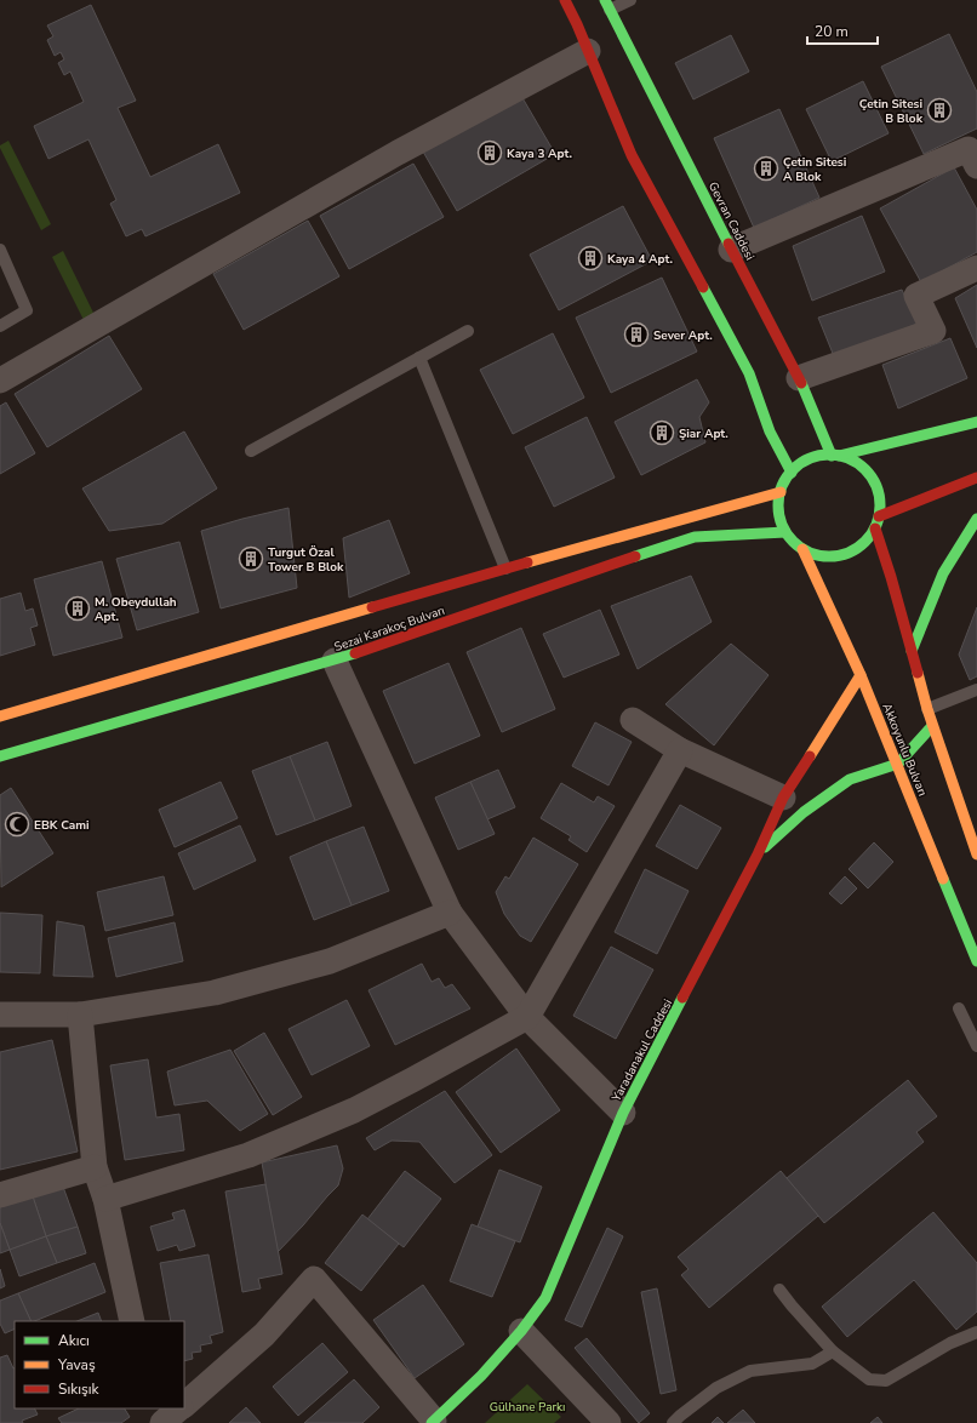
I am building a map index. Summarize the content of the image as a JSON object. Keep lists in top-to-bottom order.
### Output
{
  "streets": {
    "main road": [
      "Gevran Caddesi",
      "Sezai Karakoç Bulvarı",
      "Akkoyunlu Bulvarı",
      "Yaradanakul Caddesi"
    ]
  },
  "crossings": [
    ["Gevran Caddesi", "Sezai Karakoç Bulvarı"],
    ["Gevran Caddesi", "Akkoyunlu Bulvarı"],
    ["Sezai Karakoç Bulvarı", "Akkoyunlu Bulvarı"],
    ["Akkoyunlu Bulvarı", "Yaradanakul Caddesi"]
  ],
  "parks": ["Gülhane Parkı"],
  "places": {
    "building": [
      "Çetin Sitesi B Blok",
      "Kaya 3 Apt.",
      "Çetin Sitesi A Blok",
      "Kaya 4 Apt.",
      "Sever Apt.",
      "Şiar Apt.",
      "Turgut Özal Tower B Blok",
      "M. Obeydullah Apt."
    ],
    "mosque": ["EBK Cami"]
  },
  "legend": ["Akıcı", "Yavaş", "Sıkışık"],
  "scale_bar": "20 m"
}
